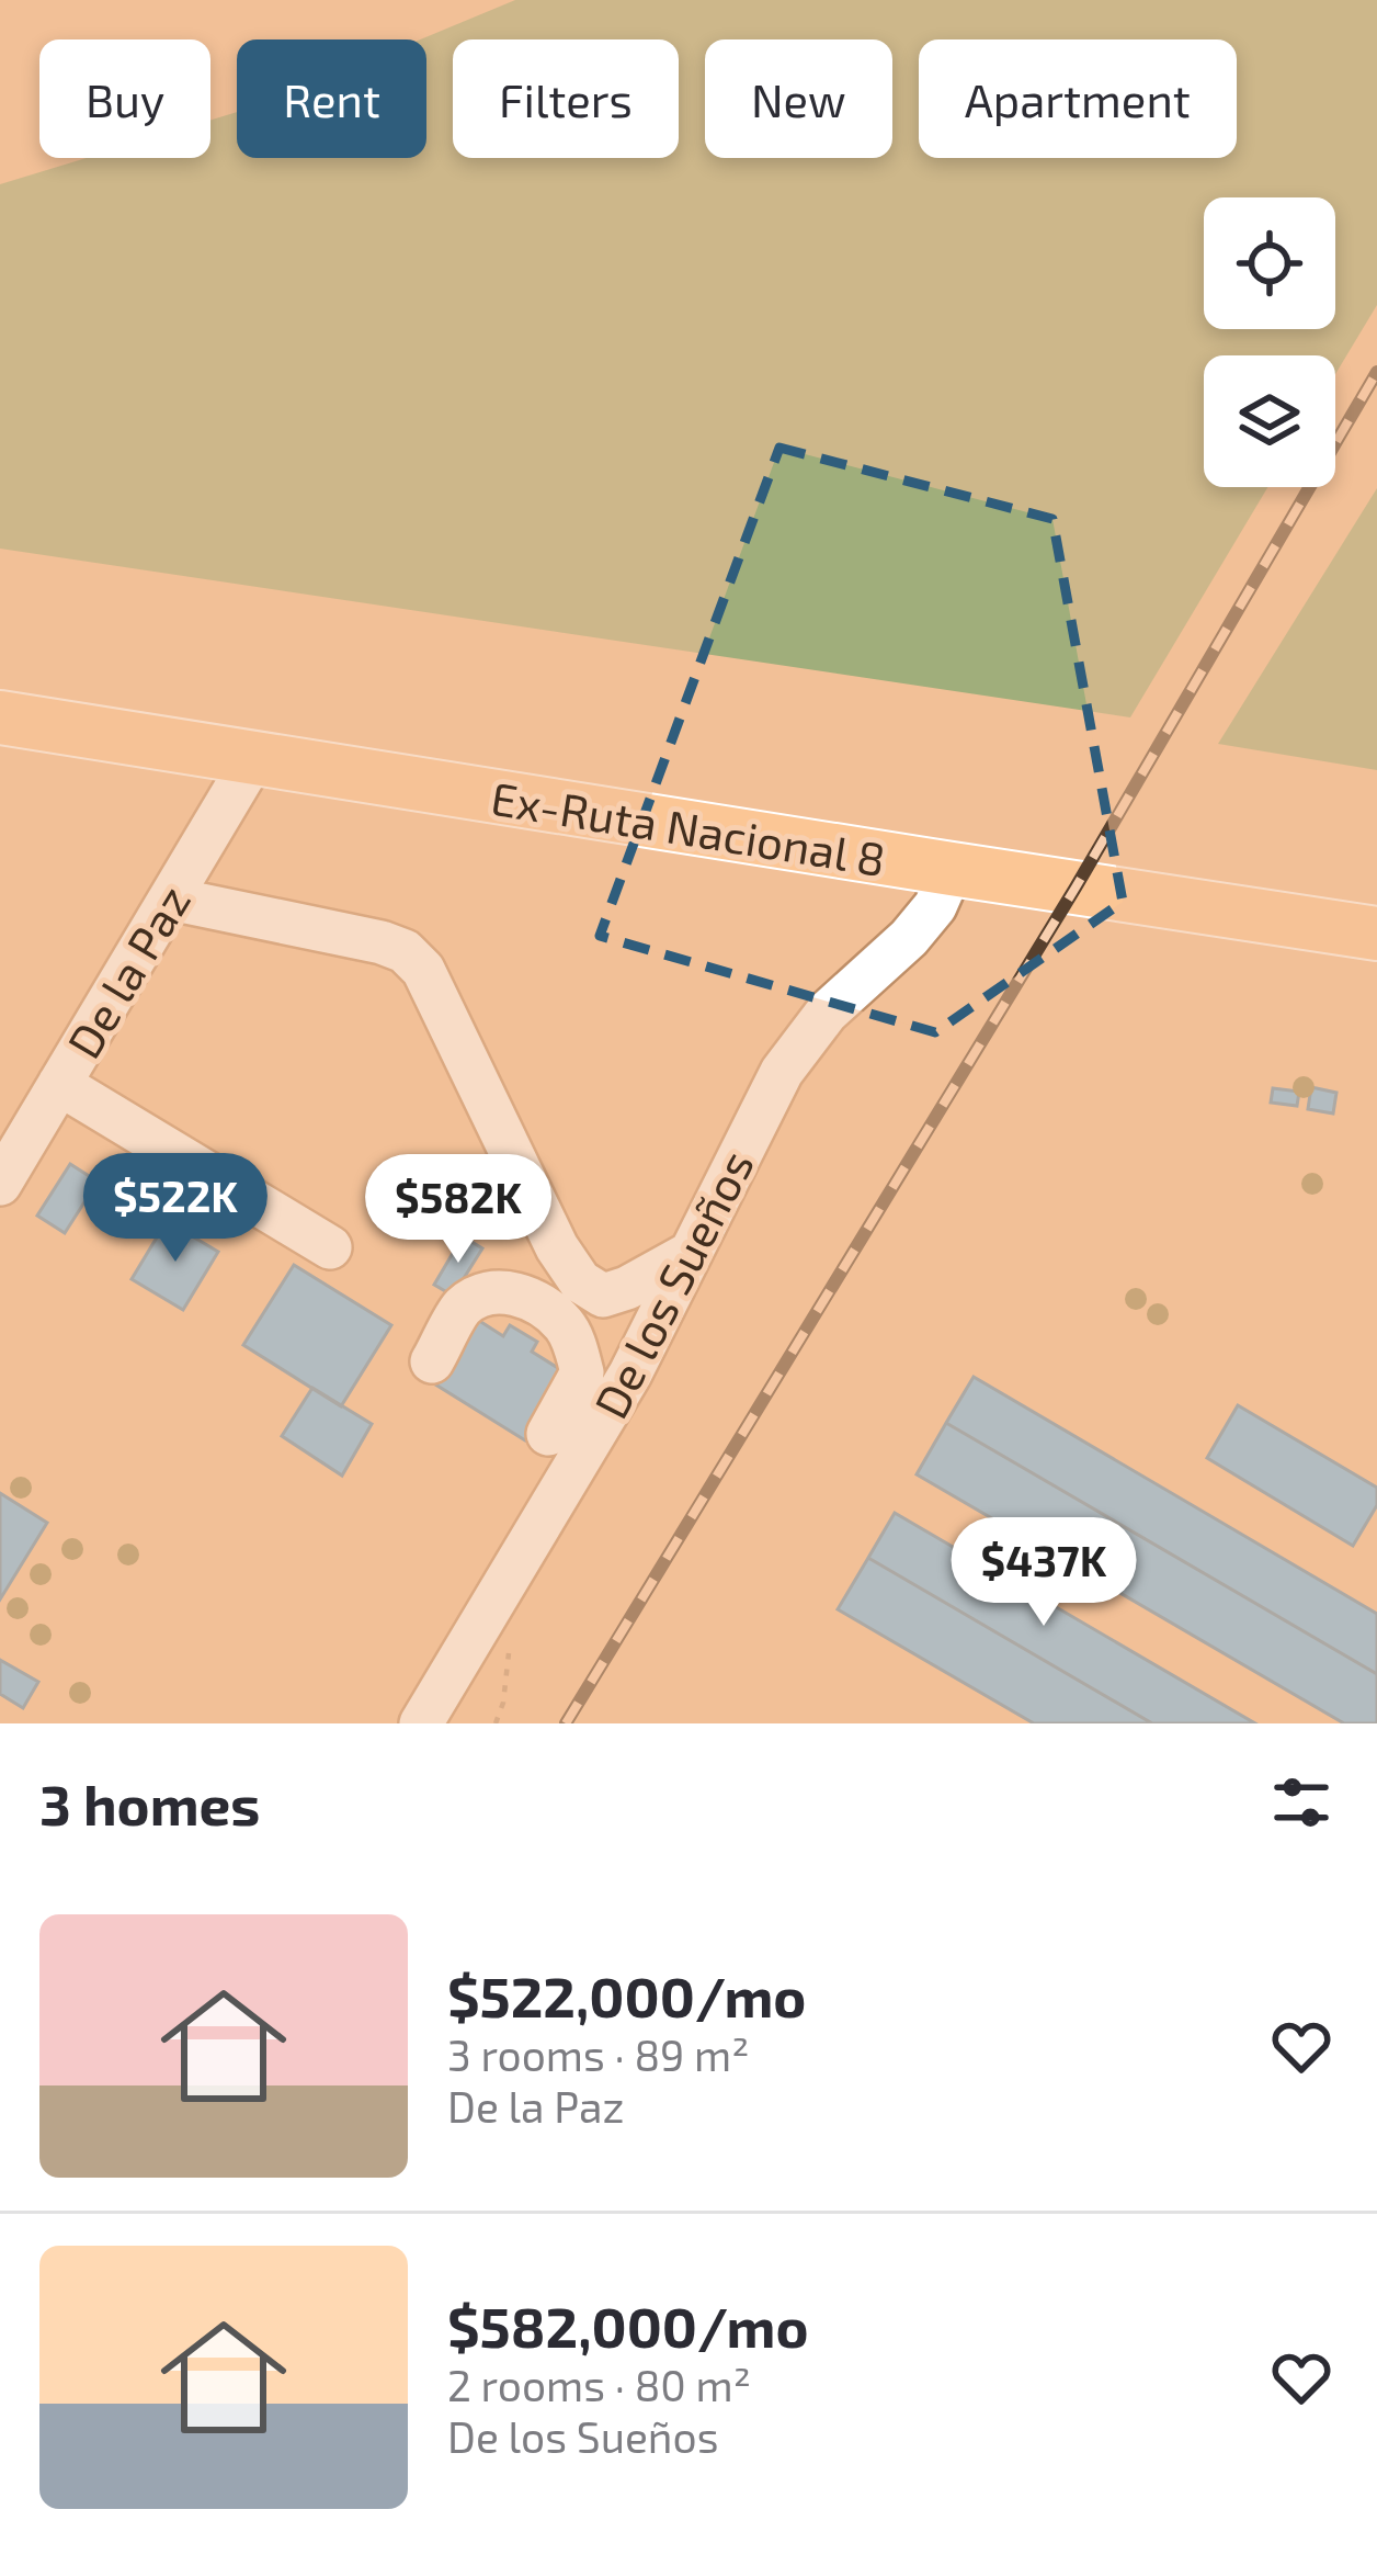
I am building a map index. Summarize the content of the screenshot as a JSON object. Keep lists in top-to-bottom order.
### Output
{
  "streets": {
    "main road": ["Ex-Ruta Nacional 8"],
    "street": ["De la Paz", "De los Sueños"]
  },
  "crossings": [
    ["Ex-Ruta Nacional 8", "De la Paz"],
    ["Ex-Ruta Nacional 8", "De los Sueños"]
  ],
  "page": {
    "chip": [
      "Buy",
      "Rent",
      "Filters",
      "New",
      "Apartment"
    ],
    "price": ["$522K", "$582K", "$437K"],
    "heading": "3 homes",
    "list": [
      {
        "name": "$522,000/mo",
        "note": "3 rooms · 89 m² · De la Paz"
      },
      {
        "name": "$582,000/mo",
        "note": "2 rooms · 80 m² · De los Sueños"
      }
    ]
  }
}
